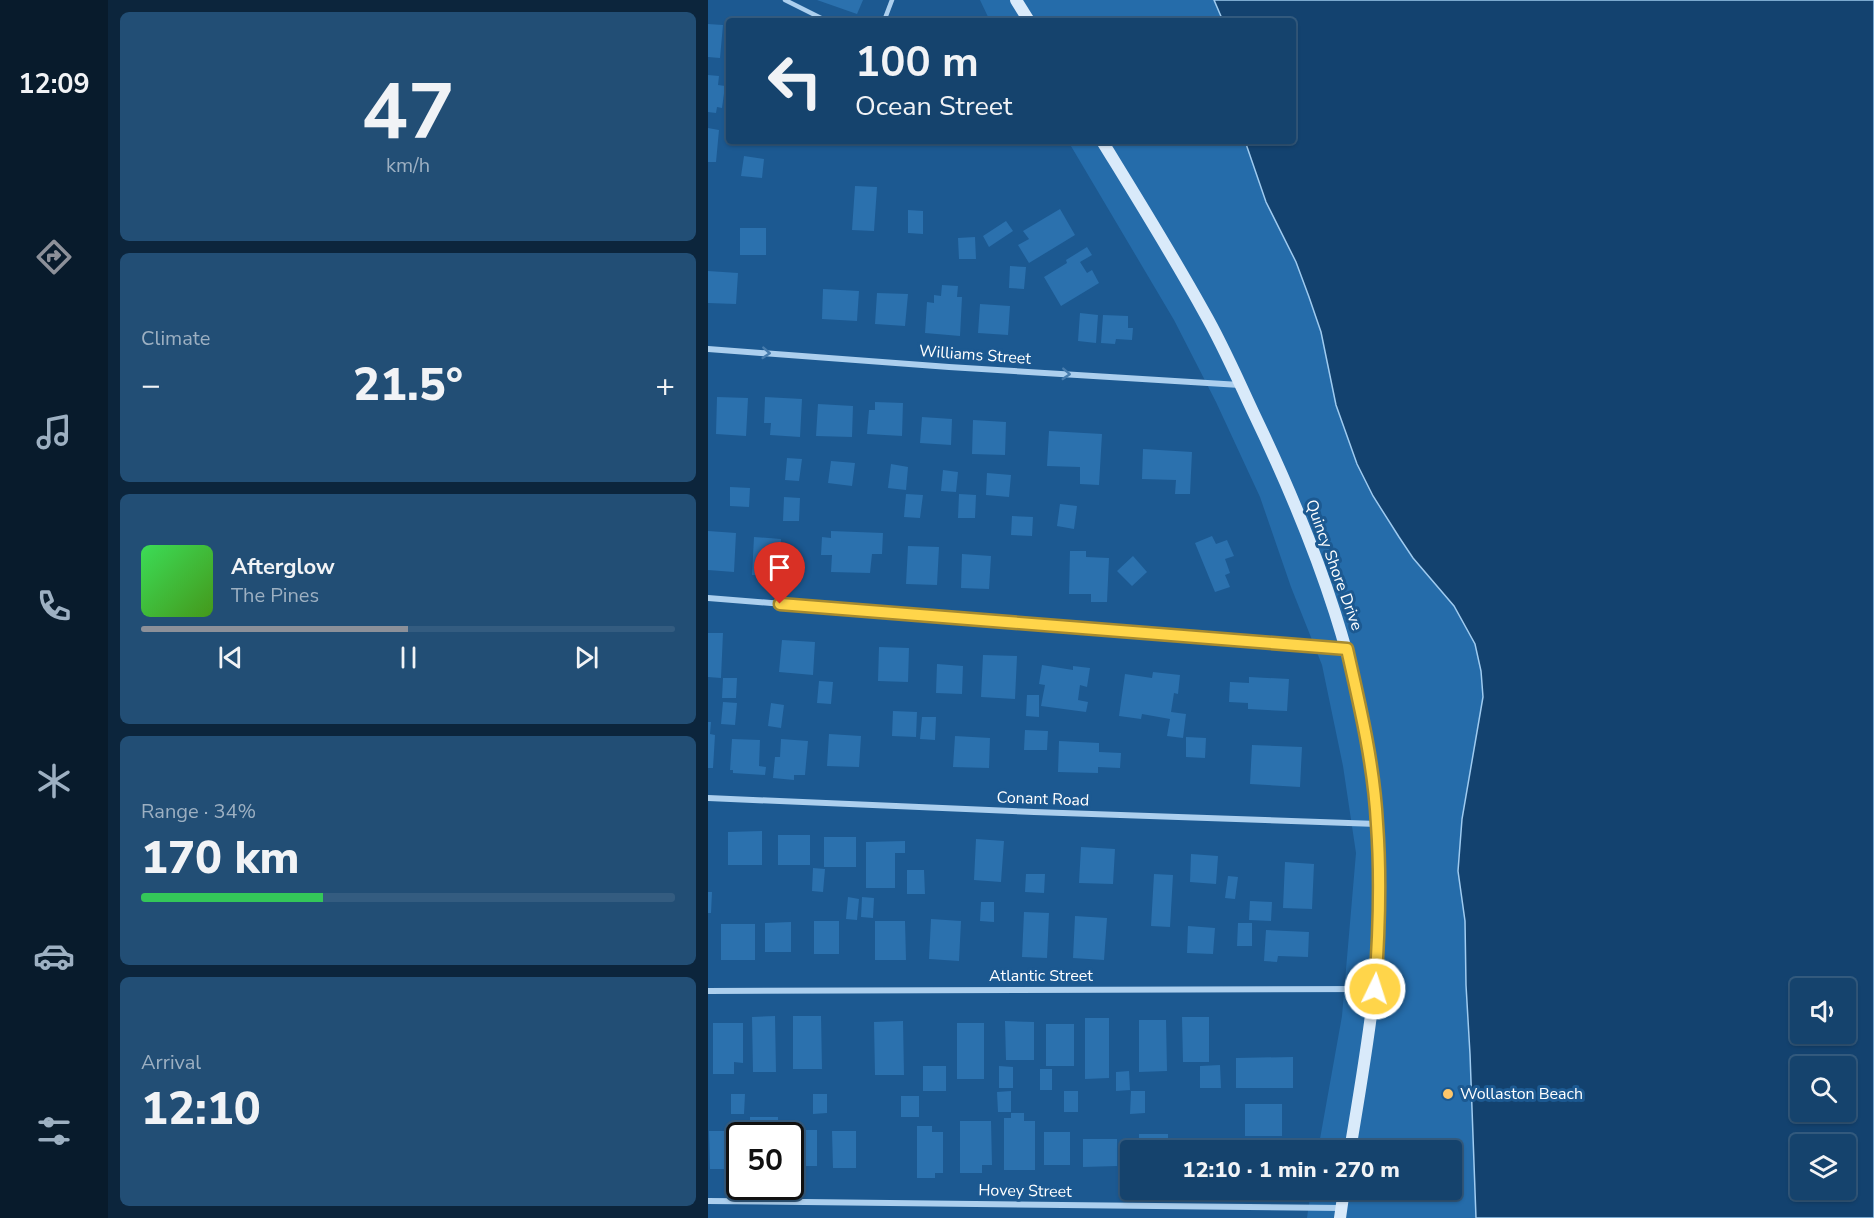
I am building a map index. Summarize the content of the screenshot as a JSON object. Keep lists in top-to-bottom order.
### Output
{
  "streets": {
    "main road": ["Quincy Shore Drive"],
    "street": [
      "Williams Street",
      "Conant Road",
      "Atlantic Street",
      "Hovey Street"
    ]
  },
  "crossings": [
    ["Williams Street", "Quincy Shore Drive"],
    ["Quincy Shore Drive", "Conant Road"],
    ["Quincy Shore Drive", "Atlantic Street"]
  ],
  "one_way": ["Williams Street"],
  "places": ["Wollaston Beach"],
  "page": {
    "tabs": "12:09",
    "tile": [
      ["47", "km/h"],
      "Climate",
      ["Range · 34%", "170 km"],
      ["Arrival", "12:10"]
    ],
    "turn": ["100 m", "Ocean Street"],
    "heat": ["−", "21.5°", "+"],
    "song": ["Afterglow", "The Pines"],
    "limit": "50",
    "trip": "12:10 · 1 min · 270 m"
  }
}
